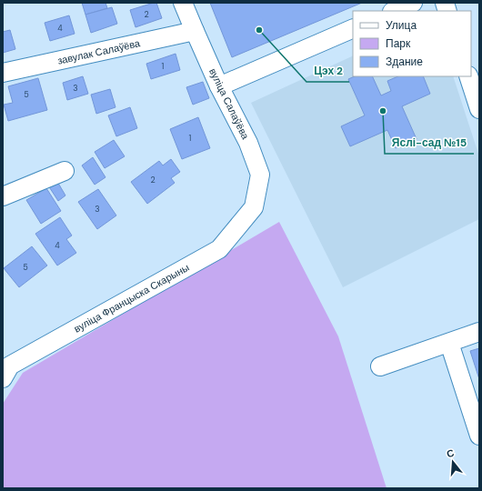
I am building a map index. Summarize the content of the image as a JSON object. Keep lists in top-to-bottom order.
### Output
{
  "streets": {
    "street": ["завулак Салаўёва", "вуліца Салаўёва", "вуліца Францыска Скарыны"]
  },
  "crossings": [
    ["завулак Салаўёва", "вуліца Салаўёва"],
    ["вуліца Салаўёва", "вуліца Францыска Скарыны"]
  ],
  "places": ["Цэх 2", "Яслі-сад №15"],
  "house_numbers": [
    "2",
    "4",
    "1",
    "3",
    "5",
    "1",
    "2",
    "3",
    "4",
    "5"
  ],
  "legend": ["Улица", "Парк", "Здание"],
  "north": "top"
}
